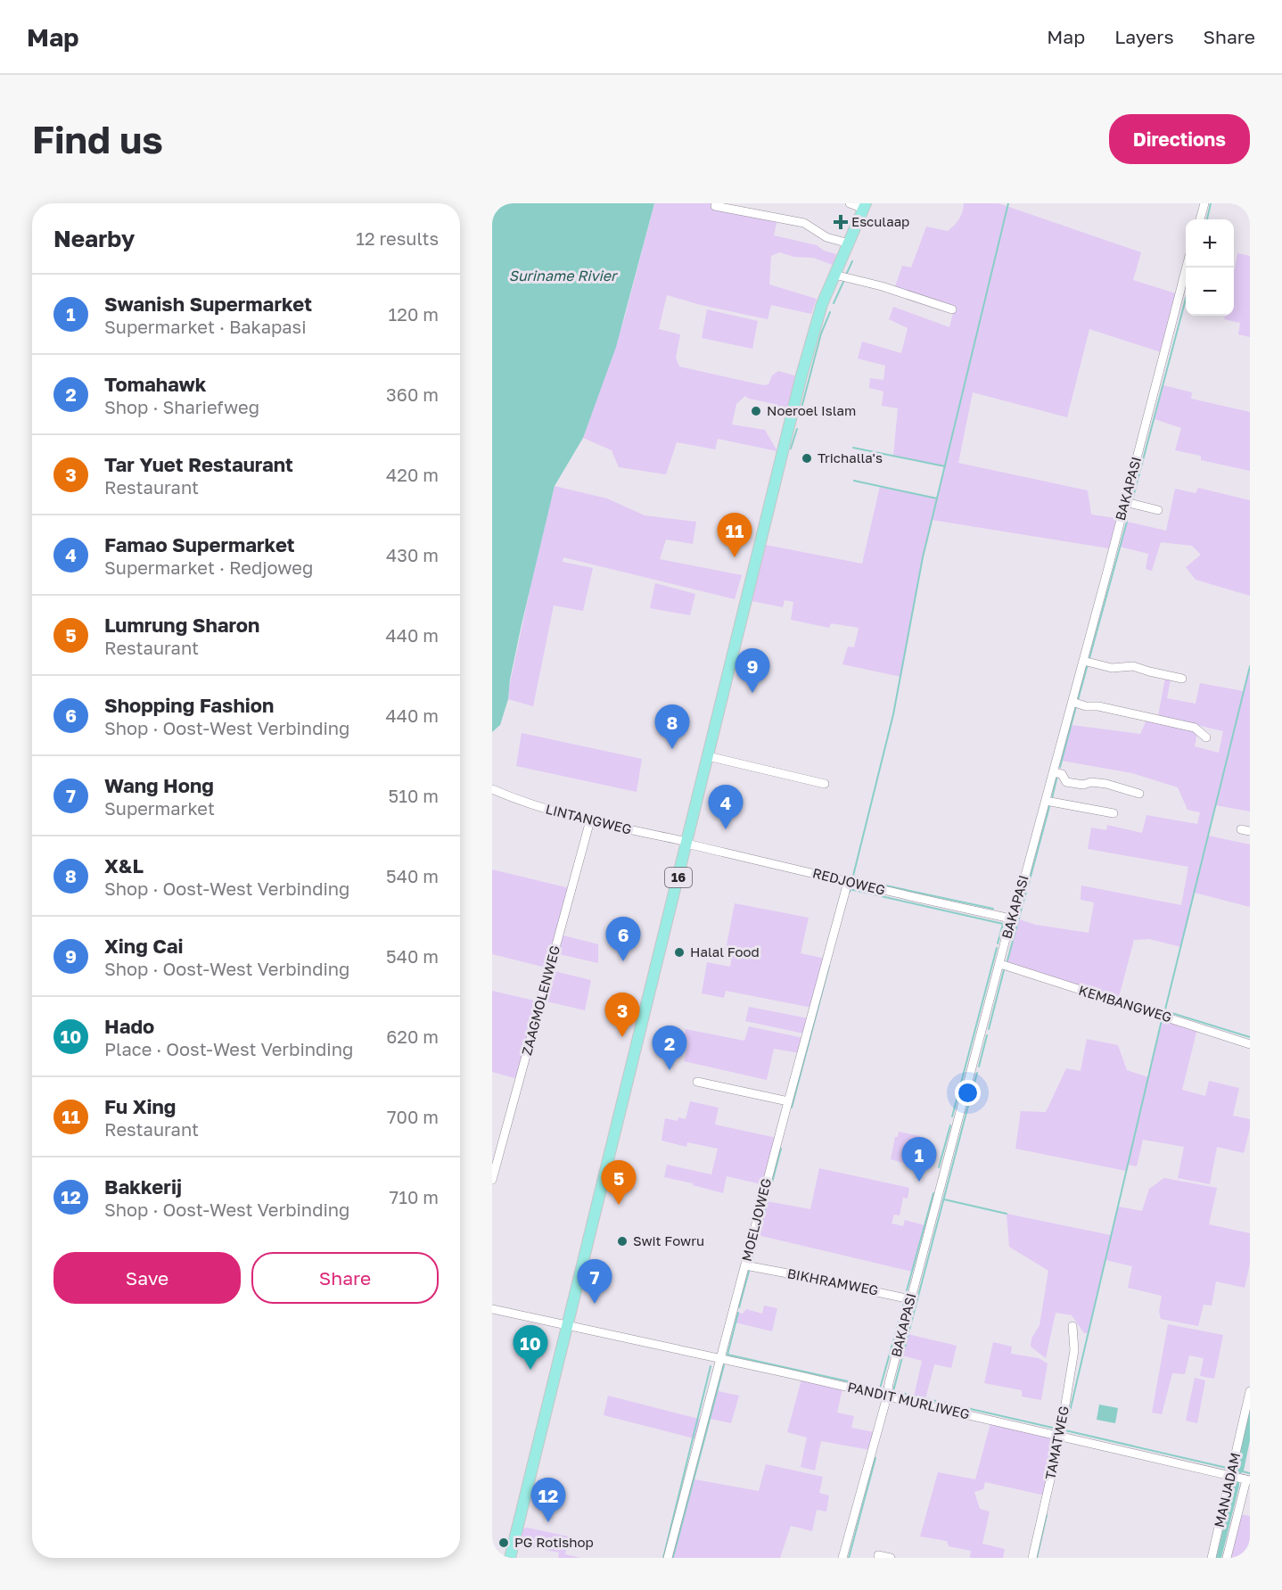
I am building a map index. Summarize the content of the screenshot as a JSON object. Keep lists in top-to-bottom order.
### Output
{
  "streets": {
    "main road": ["16"],
    "street": [
      "BAKAPASI",
      "LINTANGWEG",
      "REDJOWEG",
      "ZAAGMOLENWEG",
      "KEMBANGWEG",
      "MOELJOWEG",
      "BIKHRAMWEG",
      "PANDIT MURLIWEG",
      "TAMATWEG",
      "MANJADAM"
    ]
  },
  "crossings": [
    ["BAKAPASI", "REDJOWEG"],
    ["BAKAPASI", "KEMBANGWEG"],
    ["BAKAPASI", "BIKHRAMWEG"],
    ["BAKAPASI", "PANDIT MURLIWEG"],
    ["LINTANGWEG", "16"],
    ["LINTANGWEG", "REDJOWEG"],
    ["LINTANGWEG", "ZAAGMOLENWEG"],
    ["16", "REDJOWEG"],
    ["16", "PANDIT MURLIWEG"],
    ["REDJOWEG", "MOELJOWEG"],
    ["MOELJOWEG", "BIKHRAMWEG"],
    ["MOELJOWEG", "PANDIT MURLIWEG"],
    ["PANDIT MURLIWEG", "TAMATWEG"],
    ["PANDIT MURLIWEG", "MANJADAM"]
  ],
  "water": ["Suriname Rivier"],
  "places": {
    "health": ["Esculaap"],
    "other": [
      "Noeroel Islam",
      "Trichalla's",
      "Halal Food",
      "Swit Fowru",
      "PG Rotishop"
    ]
  },
  "page": {
    "header": "Map",
    "nav": ["Map", "Layers", "Share"],
    "buttons": [
      "Directions",
      ["Save", "Share"]
    ],
    "title": "Find us",
    "heading": ["Nearby", "12 results"],
    "map_buttons": ["+", "−"],
    "list": [
      {
        "mark": "1",
        "name": "Swanish Supermarket",
        "note": "Supermarket · Bakapasi",
        "value": "120 m"
      },
      {
        "mark": "2",
        "name": "Tomahawk",
        "note": "Shop · Shariefweg",
        "value": "360 m"
      },
      {
        "mark": "3",
        "name": "Tar Yuet Restaurant",
        "note": "Restaurant",
        "value": "420 m"
      },
      {
        "mark": "4",
        "name": "Famao Supermarket",
        "note": "Supermarket · Redjoweg",
        "value": "430 m"
      },
      {
        "mark": "5",
        "name": "Lumrung Sharon",
        "note": "Restaurant",
        "value": "440 m"
      },
      {
        "mark": "6",
        "name": "Shopping Fashion",
        "note": "Shop · Oost-West Verbinding",
        "value": "440 m"
      },
      {
        "mark": "7",
        "name": "Wang Hong",
        "note": "Supermarket",
        "value": "510 m"
      },
      {
        "mark": "8",
        "name": "X&L",
        "note": "Shop · Oost-West Verbinding",
        "value": "540 m"
      },
      {
        "mark": "9",
        "name": "Xing Cai",
        "note": "Shop · Oost-West Verbinding",
        "value": "540 m"
      },
      {
        "mark": "10",
        "name": "Hado",
        "note": "Place · Oost-West Verbinding",
        "value": "620 m"
      },
      {
        "mark": "11",
        "name": "Fu Xing",
        "note": "Restaurant",
        "value": "700 m"
      },
      {
        "mark": "12",
        "name": "Bakkerij",
        "note": "Shop · Oost-West Verbinding",
        "value": "710 m"
      }
    ],
    "pins": [
      "11",
      "9",
      "8",
      "4",
      "6",
      "3",
      "2",
      "1",
      "5",
      "7",
      "10",
      "12"
    ]
  }
}
